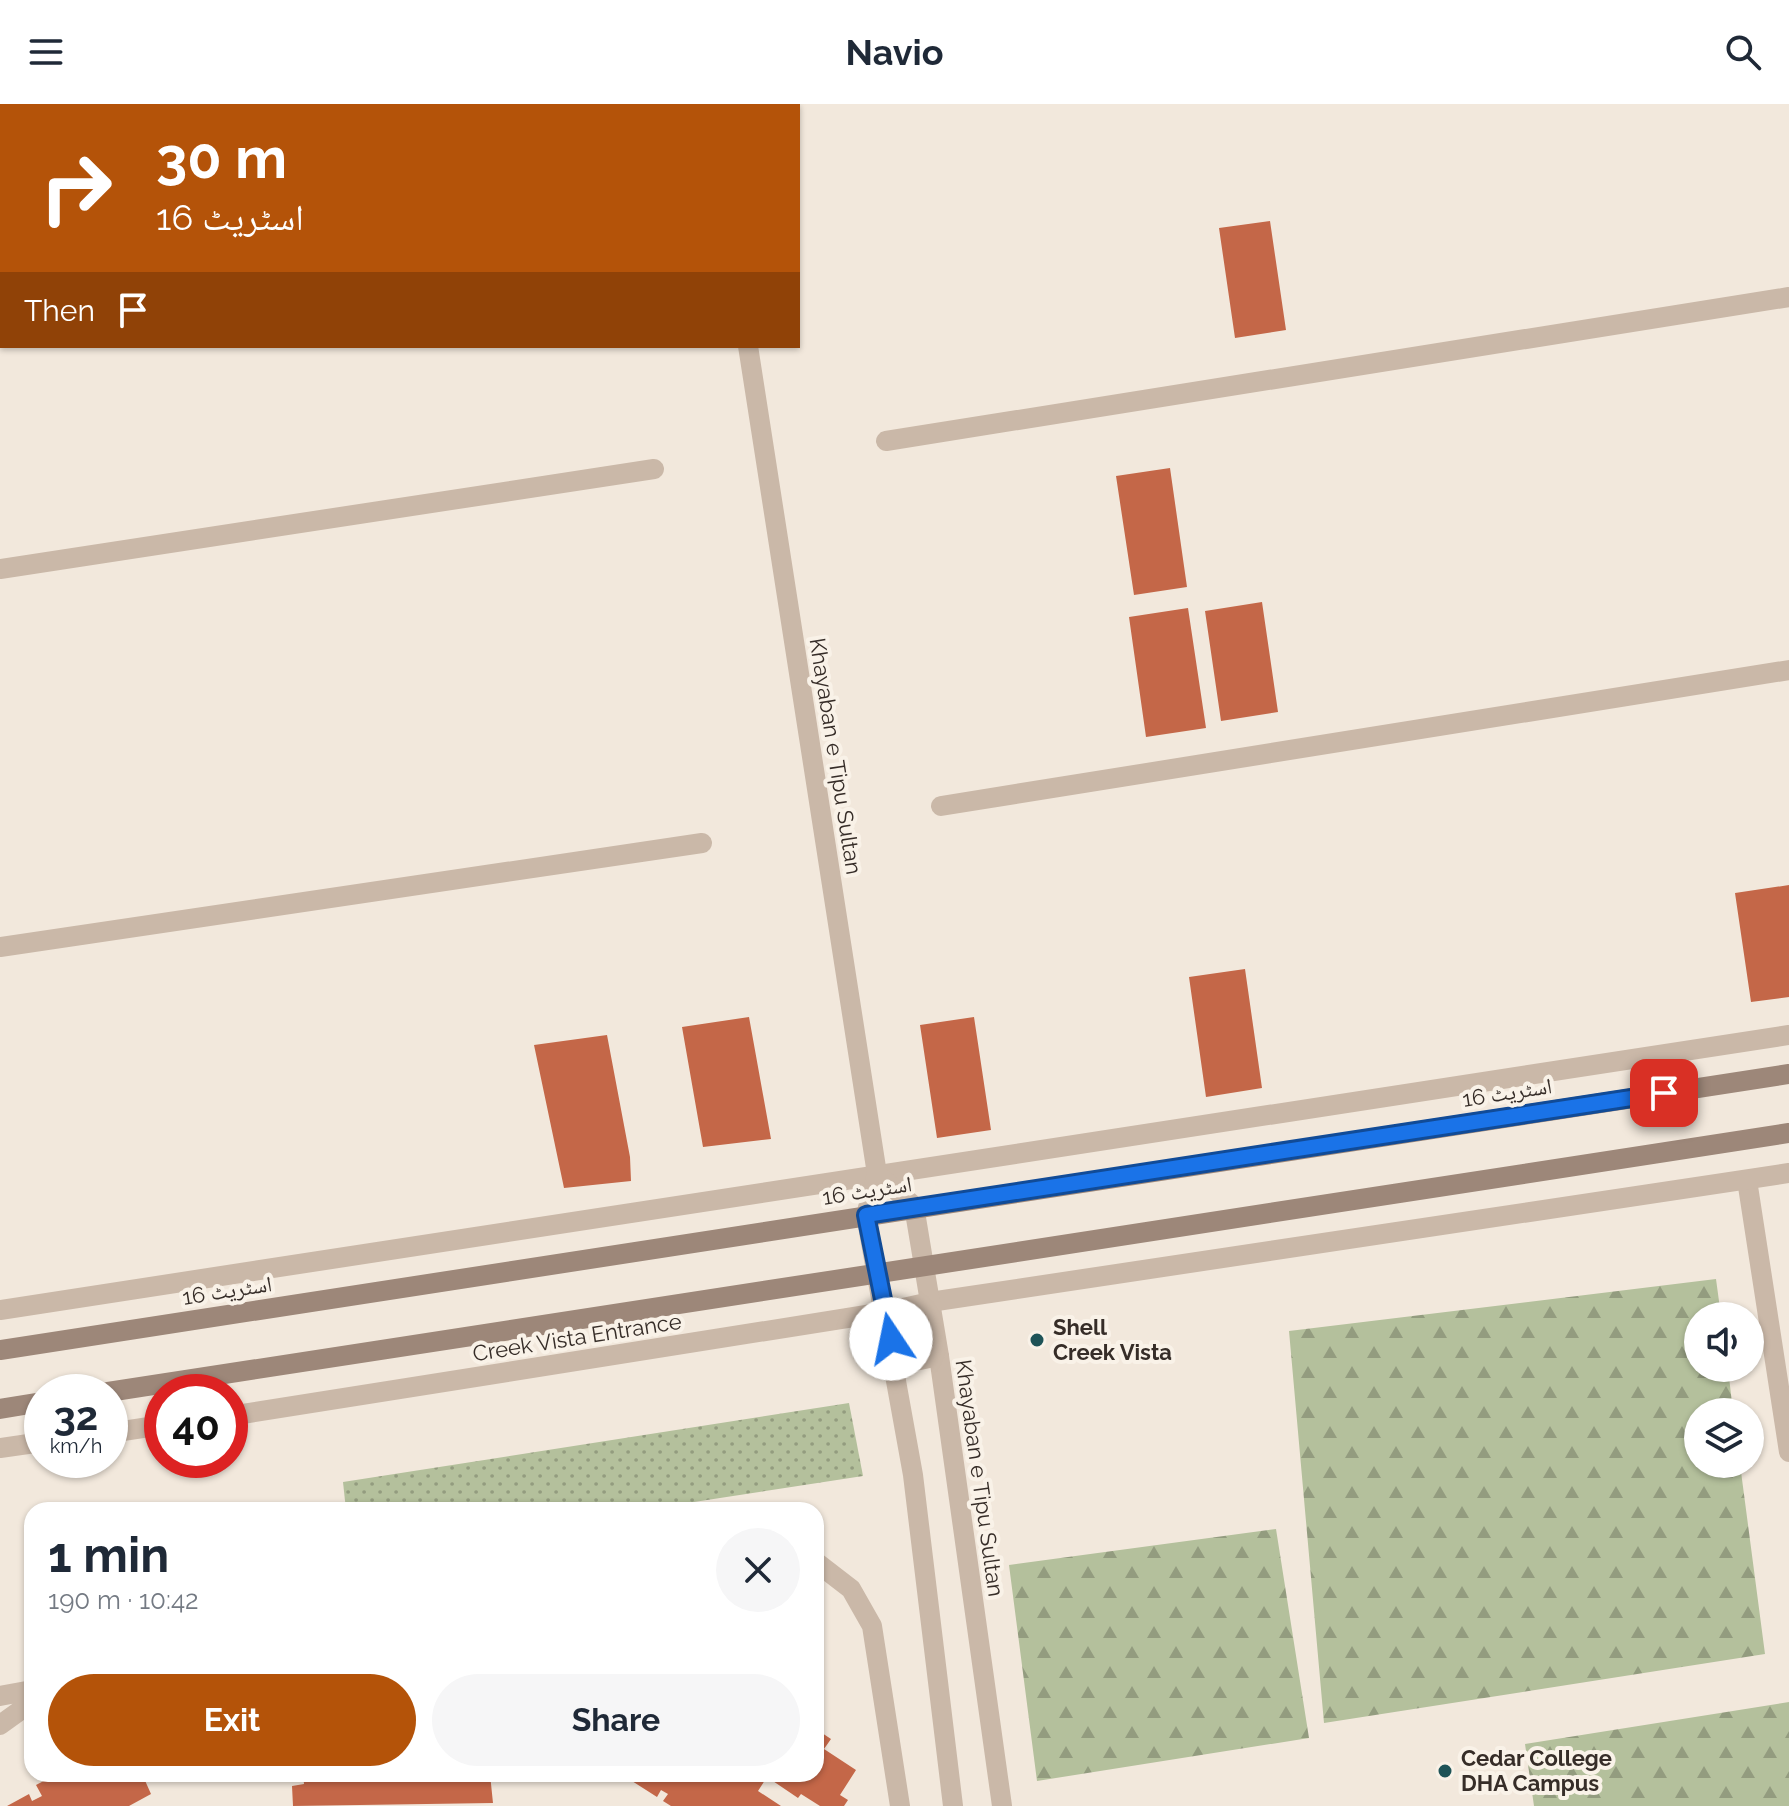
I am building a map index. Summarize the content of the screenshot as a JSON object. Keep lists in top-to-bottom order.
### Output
{
  "streets": {
    "main road": ["اسٹریٹ 16"],
    "street": ["Khayaban e Tipu Sultan", "Creek Vista Entrance"]
  },
  "crossings": [
    ["Khayaban e Tipu Sultan", "اسٹریٹ 16"],
    ["Khayaban e Tipu Sultan", "Creek Vista Entrance"]
  ],
  "places": ["Shell Creek Vista", "Cedar College DHA Campus"],
  "page": {
    "header": "Navio",
    "turn": ["30 m", "اسٹریٹ 16"],
    "then": "Then",
    "speed": "32 km/h",
    "limit": "40",
    "heading": ["1 min", "190 m · 10:42"],
    "buttons": ["Exit", "Share"]
  }
}
